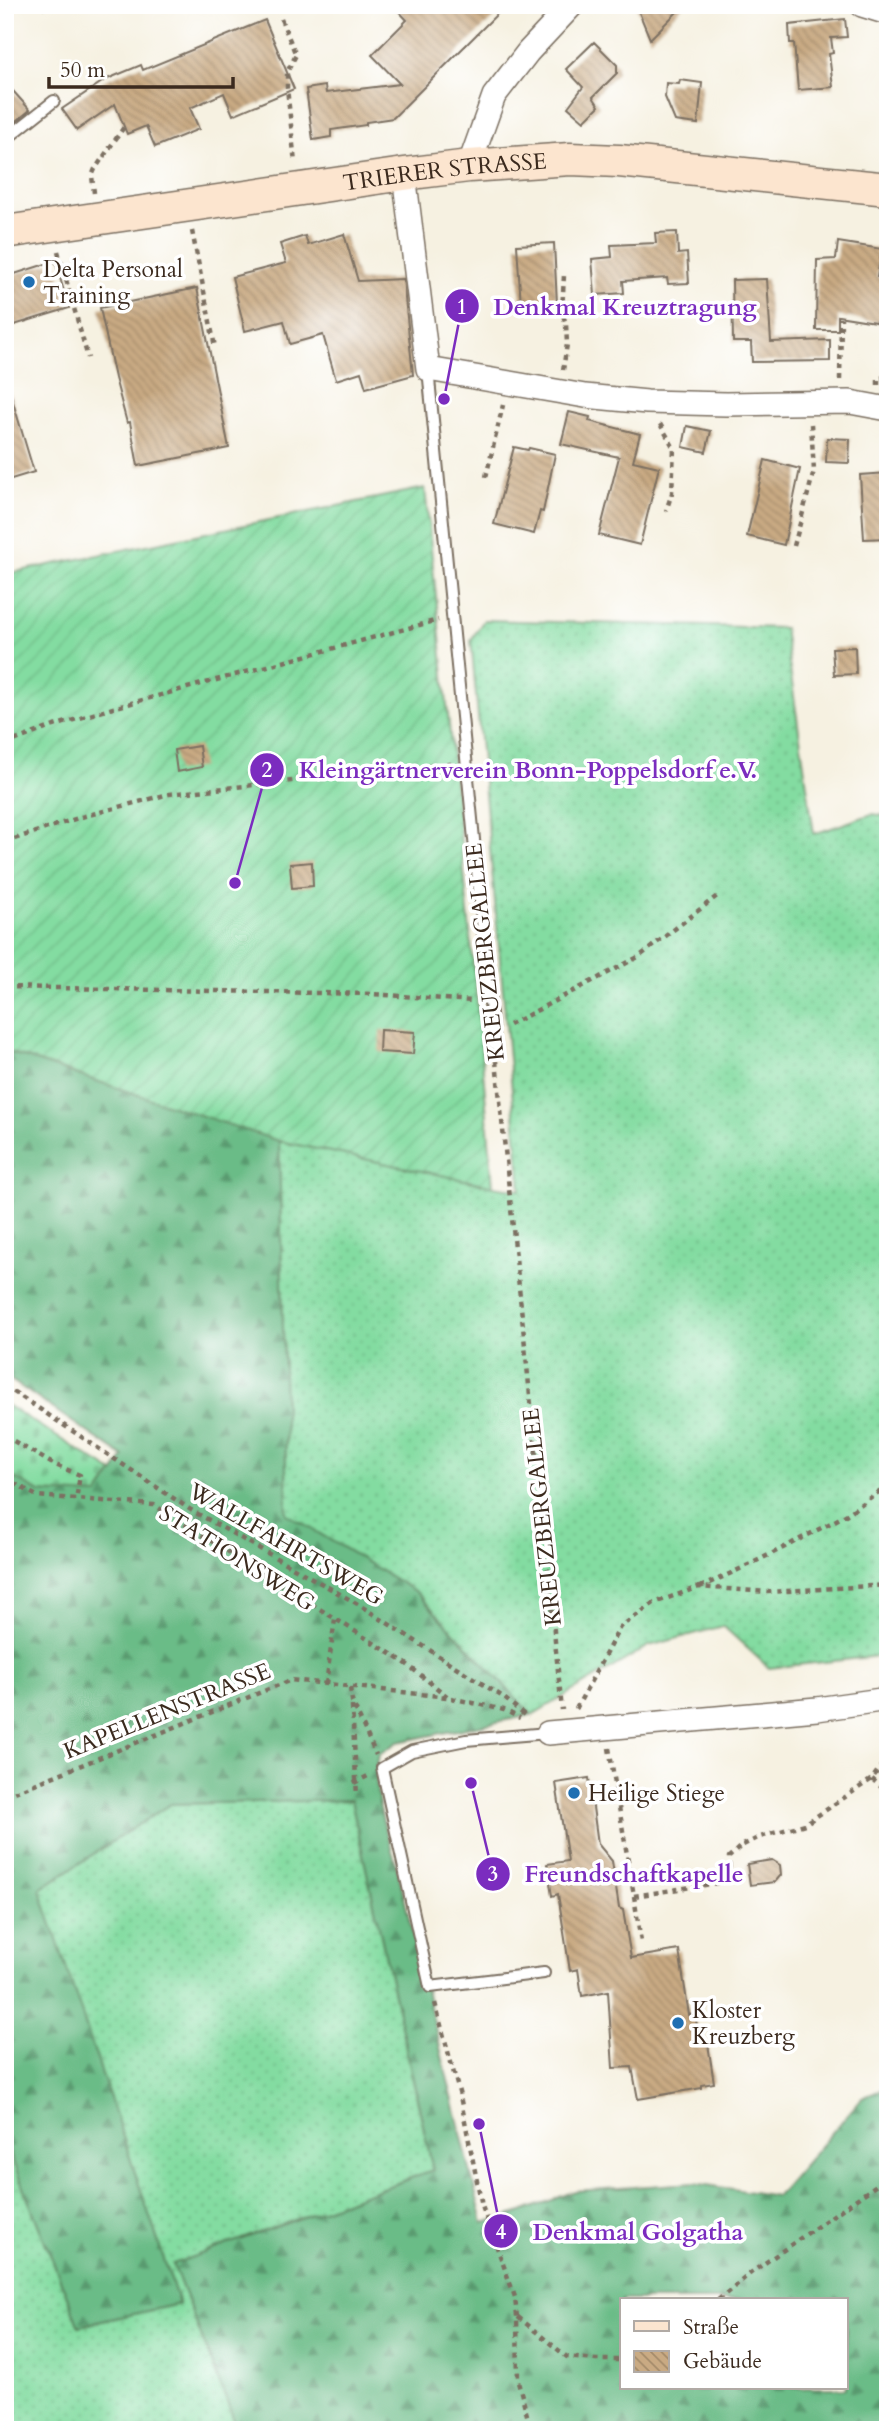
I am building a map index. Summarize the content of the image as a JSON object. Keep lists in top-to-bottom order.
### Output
{
  "streets": {
    "street": ["TRIERER STRASSE", "KREUZBERGALLEE"],
    "path": ["WALLFAHRTSWEG", "STATIONSWEG", "KAPELLENSTRASSE"]
  },
  "crossings": [
    ["TRIERER STRASSE", "KREUZBERGALLEE"],
    ["KREUZBERGALLEE", "WALLFAHRTSWEG"],
    ["KREUZBERGALLEE", "KAPELLENSTRASSE"],
    ["WALLFAHRTSWEG", "KAPELLENSTRASSE"],
    ["STATIONSWEG", "KAPELLENSTRASSE"]
  ],
  "places": [
    "Delta Personal Training",
    "Denkmal Kreuztragung",
    "Kleingärtnerverein Bonn-Poppelsdorf e.V.",
    "Freundschaftkapelle",
    "Heilige Stiege",
    "Kloster Kreuzberg",
    "Denkmal Golgatha"
  ],
  "legend": ["Straße", "Gebäude"],
  "scale_bar": "50 m"
}
